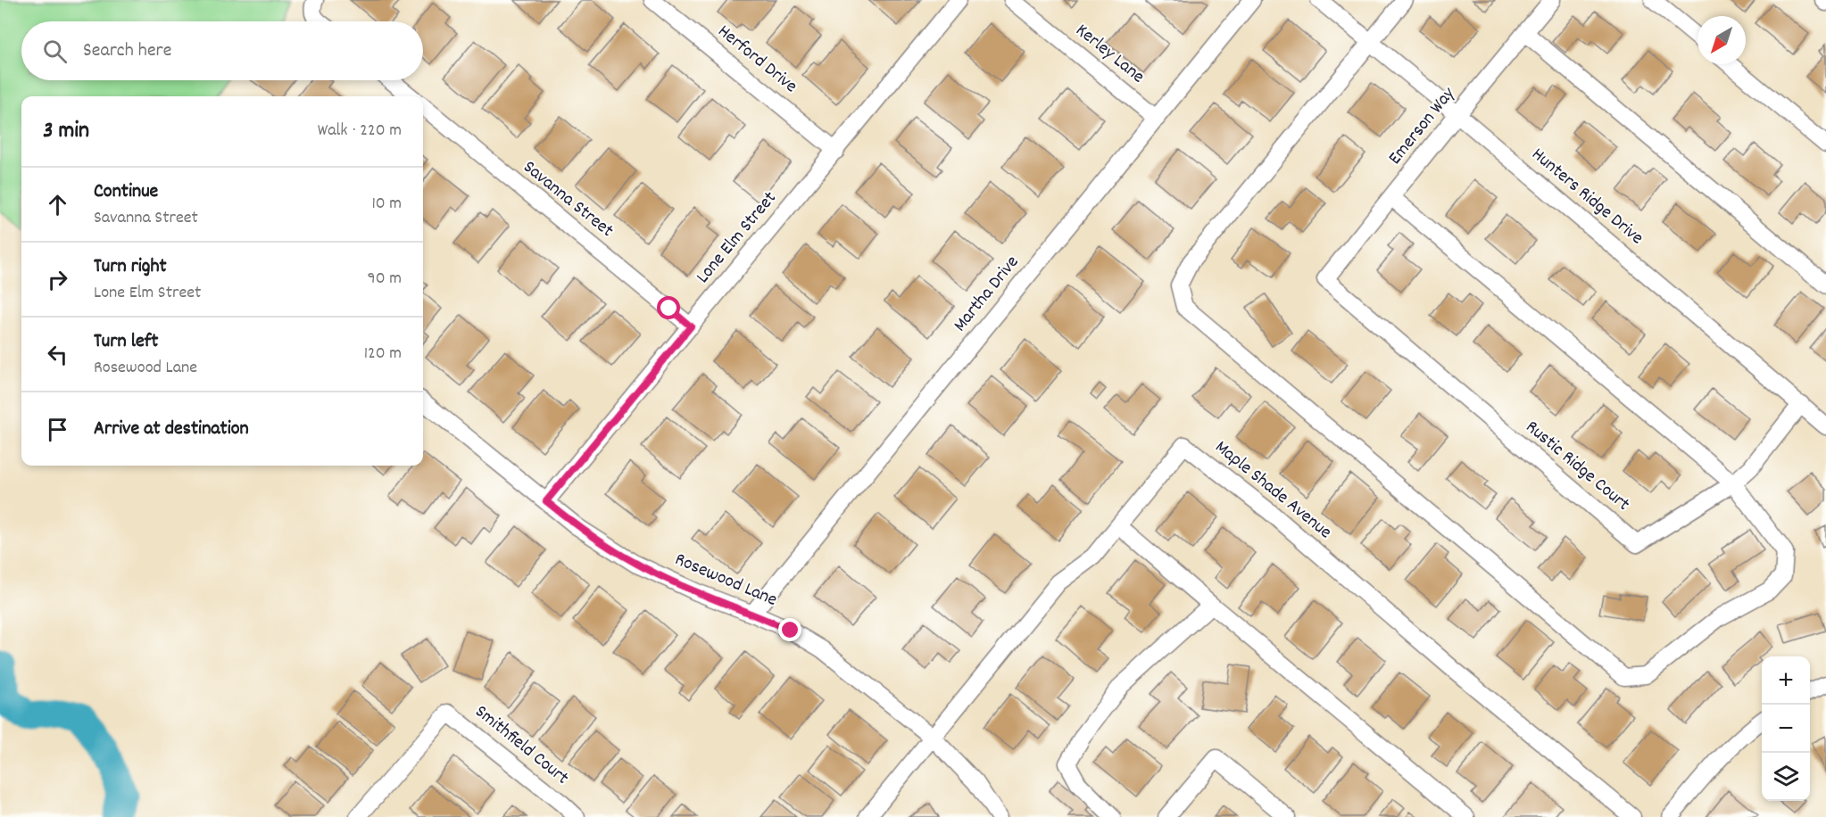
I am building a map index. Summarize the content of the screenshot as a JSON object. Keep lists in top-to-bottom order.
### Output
{
  "streets": {
    "street": [
      "Kerley Lane",
      "Herford Drive",
      "Emerson Way",
      "Hunters Ridge Drive",
      "Savanna Street",
      "Lone Elm Street",
      "Martha Drive",
      "Rustic Ridge Court",
      "Maple Shade Avenue",
      "Rosewood Lane",
      "Smithfield Court"
    ]
  },
  "crossings": [
    ["Kerley Lane", "Martha Drive"],
    ["Herford Drive", "Lone Elm Street"],
    ["Emerson Way", "Hunters Ridge Drive"],
    ["Emerson Way", "Rustic Ridge Court"],
    ["Hunters Ridge Drive", "Rustic Ridge Court"],
    ["Savanna Street", "Lone Elm Street"],
    ["Lone Elm Street", "Rosewood Lane"],
    ["Martha Drive", "Rosewood Lane"],
    ["Maple Shade Avenue", "Rosewood Lane"]
  ],
  "north": "bottom left",
  "page": {
    "search": "Search here",
    "heading": ["3 min", "Walk · 220 m"],
    "list": [
      ["Continue", "Savanna Street", "10 m"],
      ["Turn right", "Lone Elm Street", "90 m"],
      ["Turn left", "Rosewood Lane", "120 m"],
      "Arrive at destination"
    ],
    "map_buttons": ["+", "−"]
  }
}
